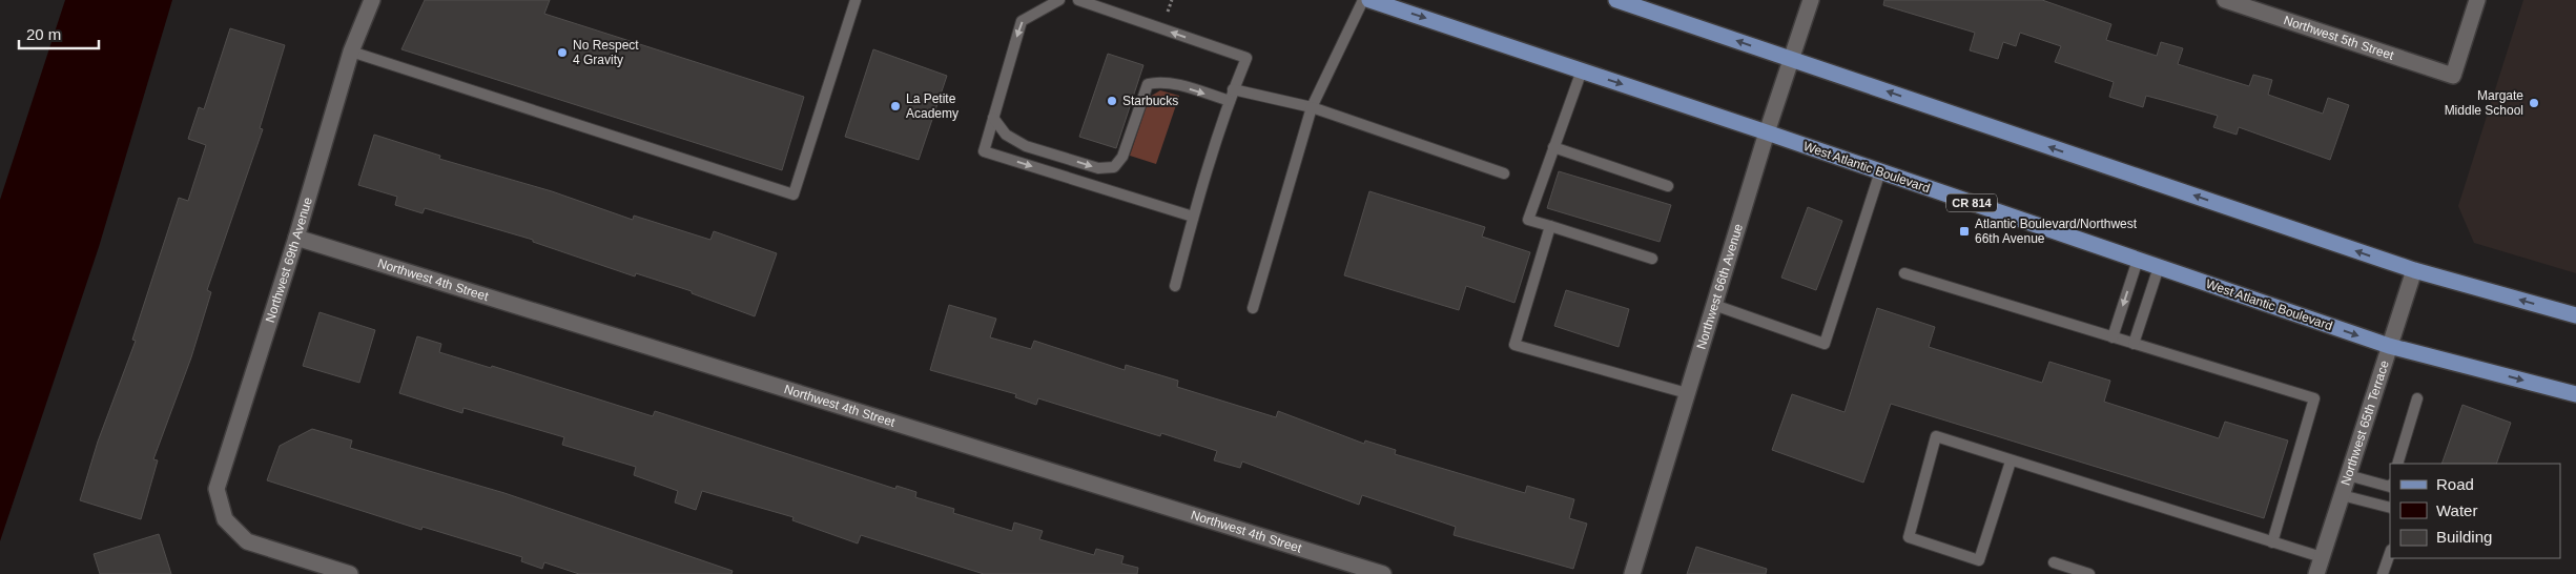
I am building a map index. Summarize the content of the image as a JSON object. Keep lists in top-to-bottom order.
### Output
{
  "streets": {
    "main road": ["West Atlantic Boulevard", "CR 814"],
    "street": [
      "Northwest 5th Street",
      "Northwest 69th Avenue",
      "Northwest 4th Street",
      "Northwest 66th Avenue",
      "Northwest 65th Terrace"
    ]
  },
  "crossings": [
    ["West Atlantic Boulevard", "Northwest 66th Avenue"],
    ["West Atlantic Boulevard", "Northwest 65th Terrace"],
    ["Northwest 69th Avenue", "Northwest 4th Street"]
  ],
  "places": {
    "other": [
      "No Respect 4 Gravity",
      "Starbucks",
      "Margate Middle School",
      "La Petite Academy"
    ],
    "transit": ["Atlantic Boulevard/Northwest 66th Avenue"]
  },
  "legend": ["Road", "Water", "Building"],
  "scale_bar": "20 m"
}
